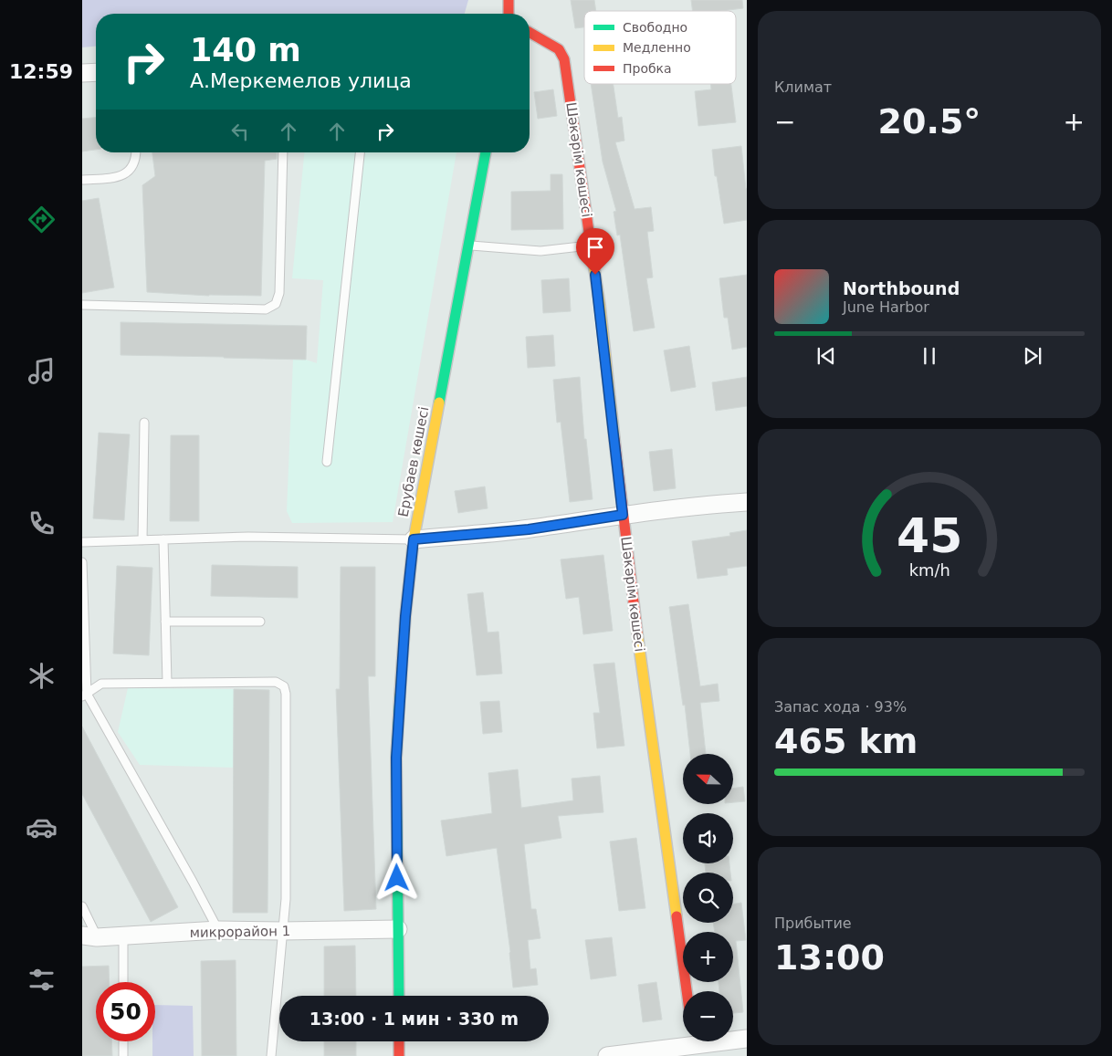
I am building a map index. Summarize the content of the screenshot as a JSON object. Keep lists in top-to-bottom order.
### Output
{
  "streets": {
    "street": ["Шәкәрім көшесі", "Ерубаев көшесі", "микрорайон 1"]
  },
  "crossings": [
    ["Ерубаев көшесі", "микрорайон 1"]
  ],
  "legend": ["Свободно", "Медленно", "Пробка"],
  "north": "left",
  "page": {
    "tabs": "12:59",
    "tile": [
      "Климат",
      ["Запас хода · 93%", "465 km"],
      ["Прибытие", "13:00"]
    ],
    "turn": ["140 m", "А.Меркемелов улица"],
    "heat": ["−", "20.5°", "+"],
    "song": ["Northbound", "June Harbor"],
    "map_buttons": ["+", "−"],
    "limit": "50",
    "trip": "13:00 · 1 мин · 330 m",
    "gauge": ["45", "km/h"]
  }
}
